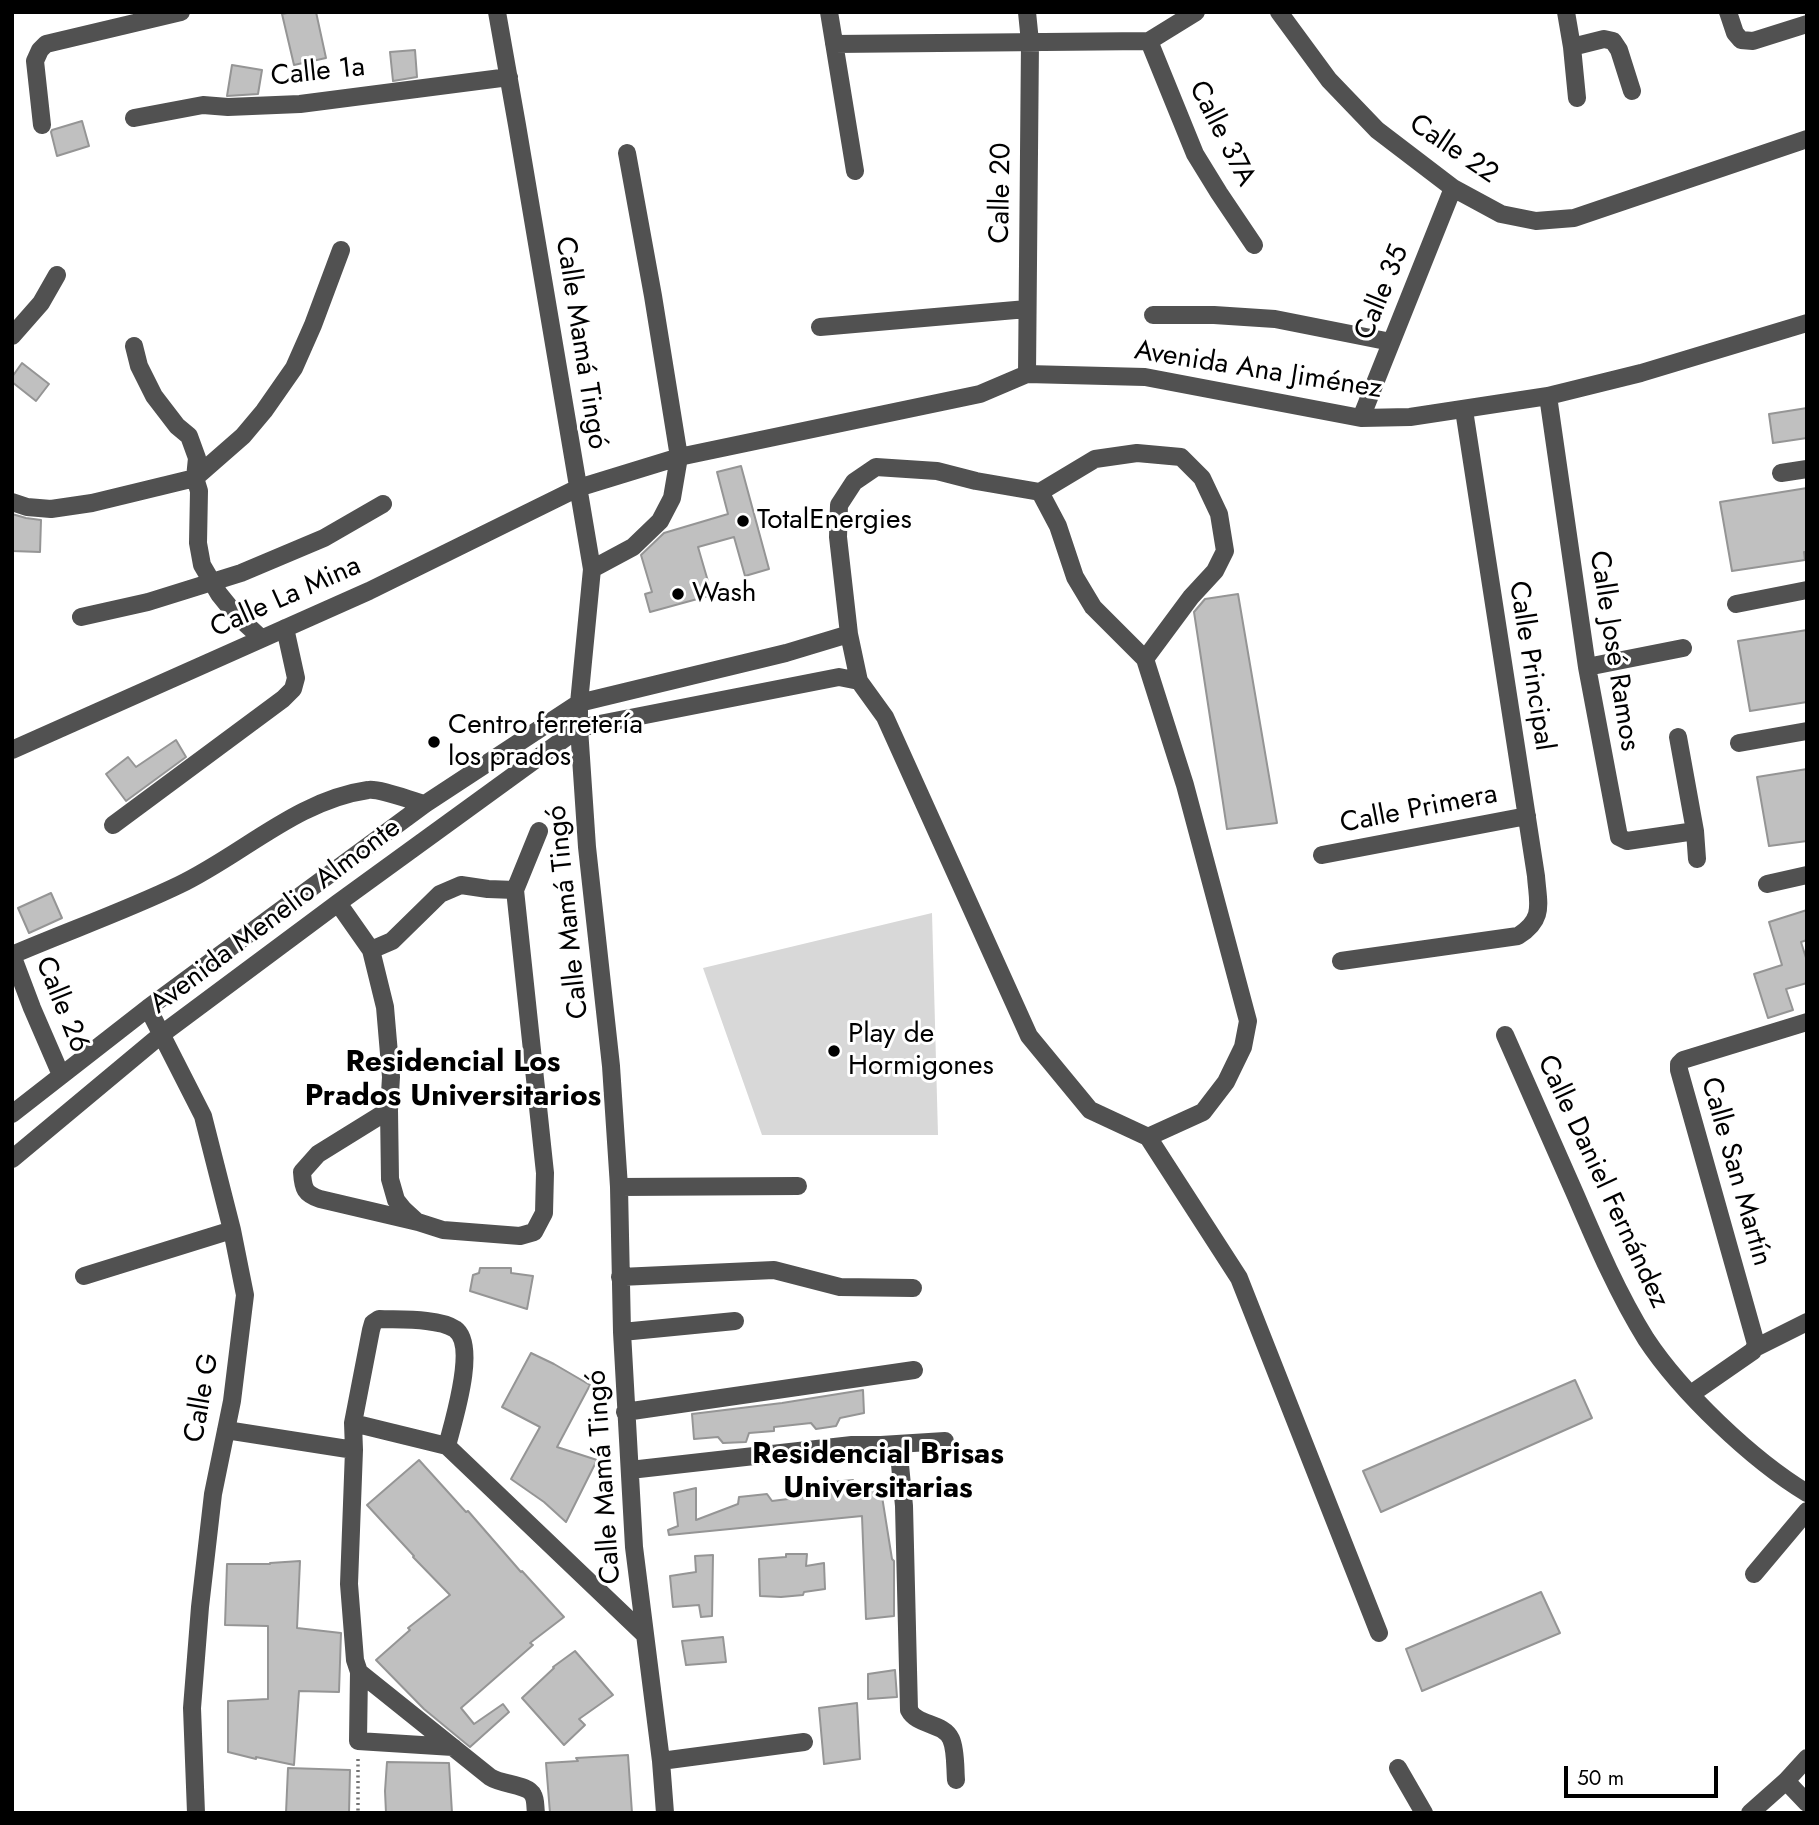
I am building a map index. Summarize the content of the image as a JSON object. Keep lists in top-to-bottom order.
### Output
{
  "streets": {
    "street": [
      "Calle 1a",
      "Calle 37A",
      "Calle 22",
      "Calle 20",
      "Calle 35",
      "Calle Mamá Tingó",
      "Avenida Ana Jiménez",
      "Calle La Mina",
      "Calle José Ramos",
      "Calle Principal",
      "Calle Primera",
      "Avenida Menelio Almonte",
      "Calle 26",
      "Calle San Martín",
      "Calle Daniel Fernández",
      "Calle G"
    ]
  },
  "crossings": [
    ["Calle 1a", "Calle Mamá Tingó"],
    ["Calle 22", "Calle 35"],
    ["Calle 20", "Avenida Ana Jiménez"],
    ["Calle 35", "Avenida Ana Jiménez"],
    ["Calle Mamá Tingó", "Avenida Ana Jiménez"],
    ["Calle Mamá Tingó", "Calle La Mina"],
    ["Calle Mamá Tingó", "Avenida Menelio Almonte"],
    ["Avenida Ana Jiménez", "Calle La Mina"],
    ["Avenida Ana Jiménez", "Calle José Ramos"],
    ["Avenida Ana Jiménez", "Calle Principal"],
    ["Calle Principal", "Calle Primera"],
    ["Avenida Menelio Almonte", "Calle 26"],
    ["Avenida Menelio Almonte", "Calle G"]
  ],
  "districts": ["Residencial Los Prados Universitarios", "Residencial Brisas Universitarias"],
  "places": [
    "TotalEnergies",
    "Wash",
    "Centro ferretería los prados",
    "Play de Hormigones"
  ],
  "scale_bar": "50 m"
}
